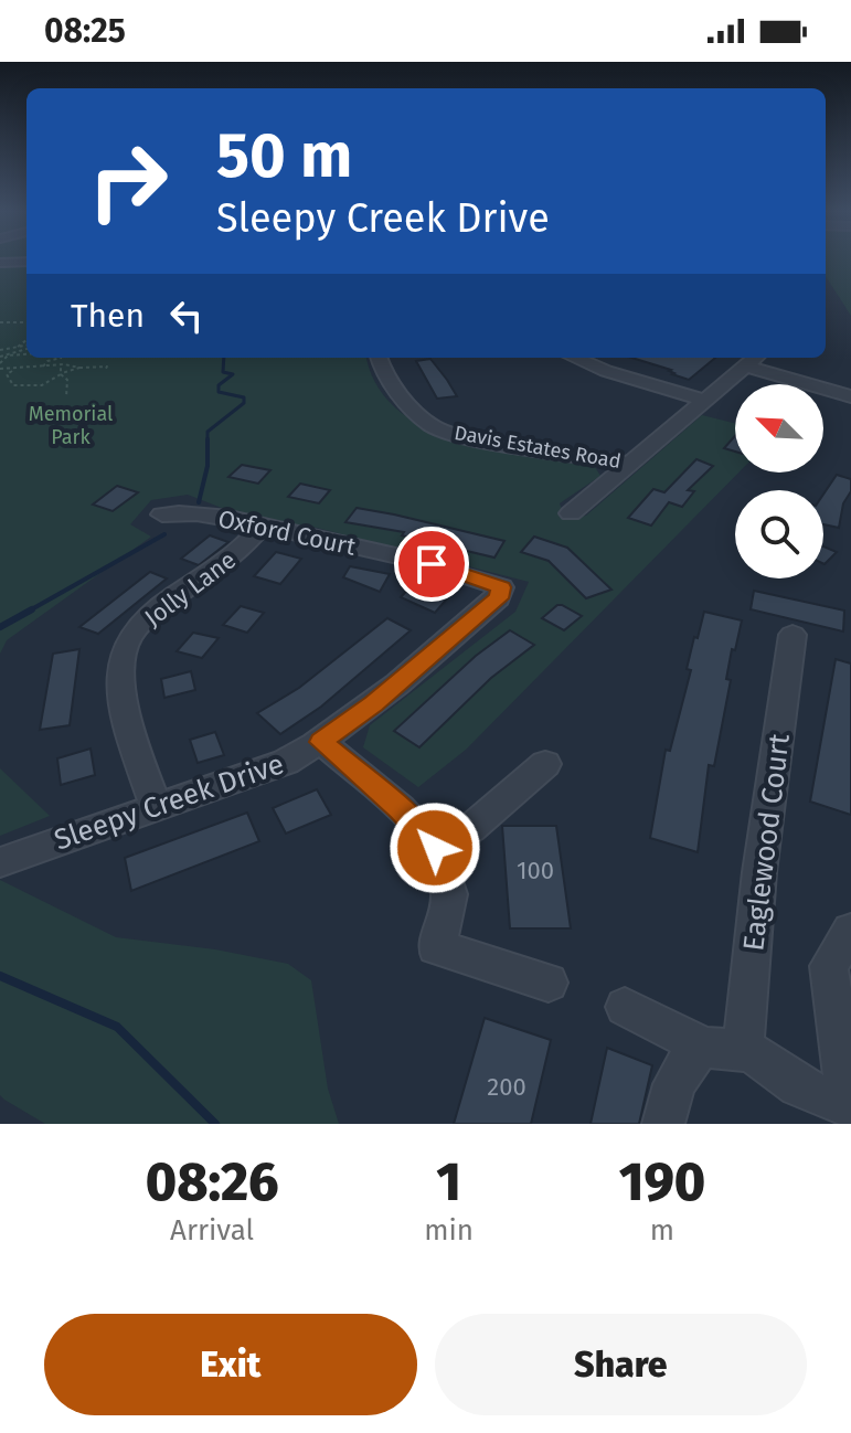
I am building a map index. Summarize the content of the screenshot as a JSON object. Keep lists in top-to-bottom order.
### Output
{
  "streets": {
    "street": [
      "Davis Estates Road",
      "Oxford Court",
      "Jolly Lane",
      "Sleepy Creek Drive",
      "Eaglewood Court"
    ]
  },
  "crossings": [
    ["Oxford Court", "Jolly Lane"],
    ["Oxford Court", "Sleepy Creek Drive"],
    ["Jolly Lane", "Sleepy Creek Drive"]
  ],
  "parks": ["Memorial Park"],
  "house_numbers": ["100", "200"],
  "north": "top left",
  "page": {
    "status": "08:25",
    "turn": ["50 m", "Sleepy Creek Drive"],
    "then": "Then",
    "eta": [
      "08:26",
      "Arrival",
      "1",
      "min",
      "190",
      "m"
    ],
    "buttons": ["Exit", "Share"]
  }
}
